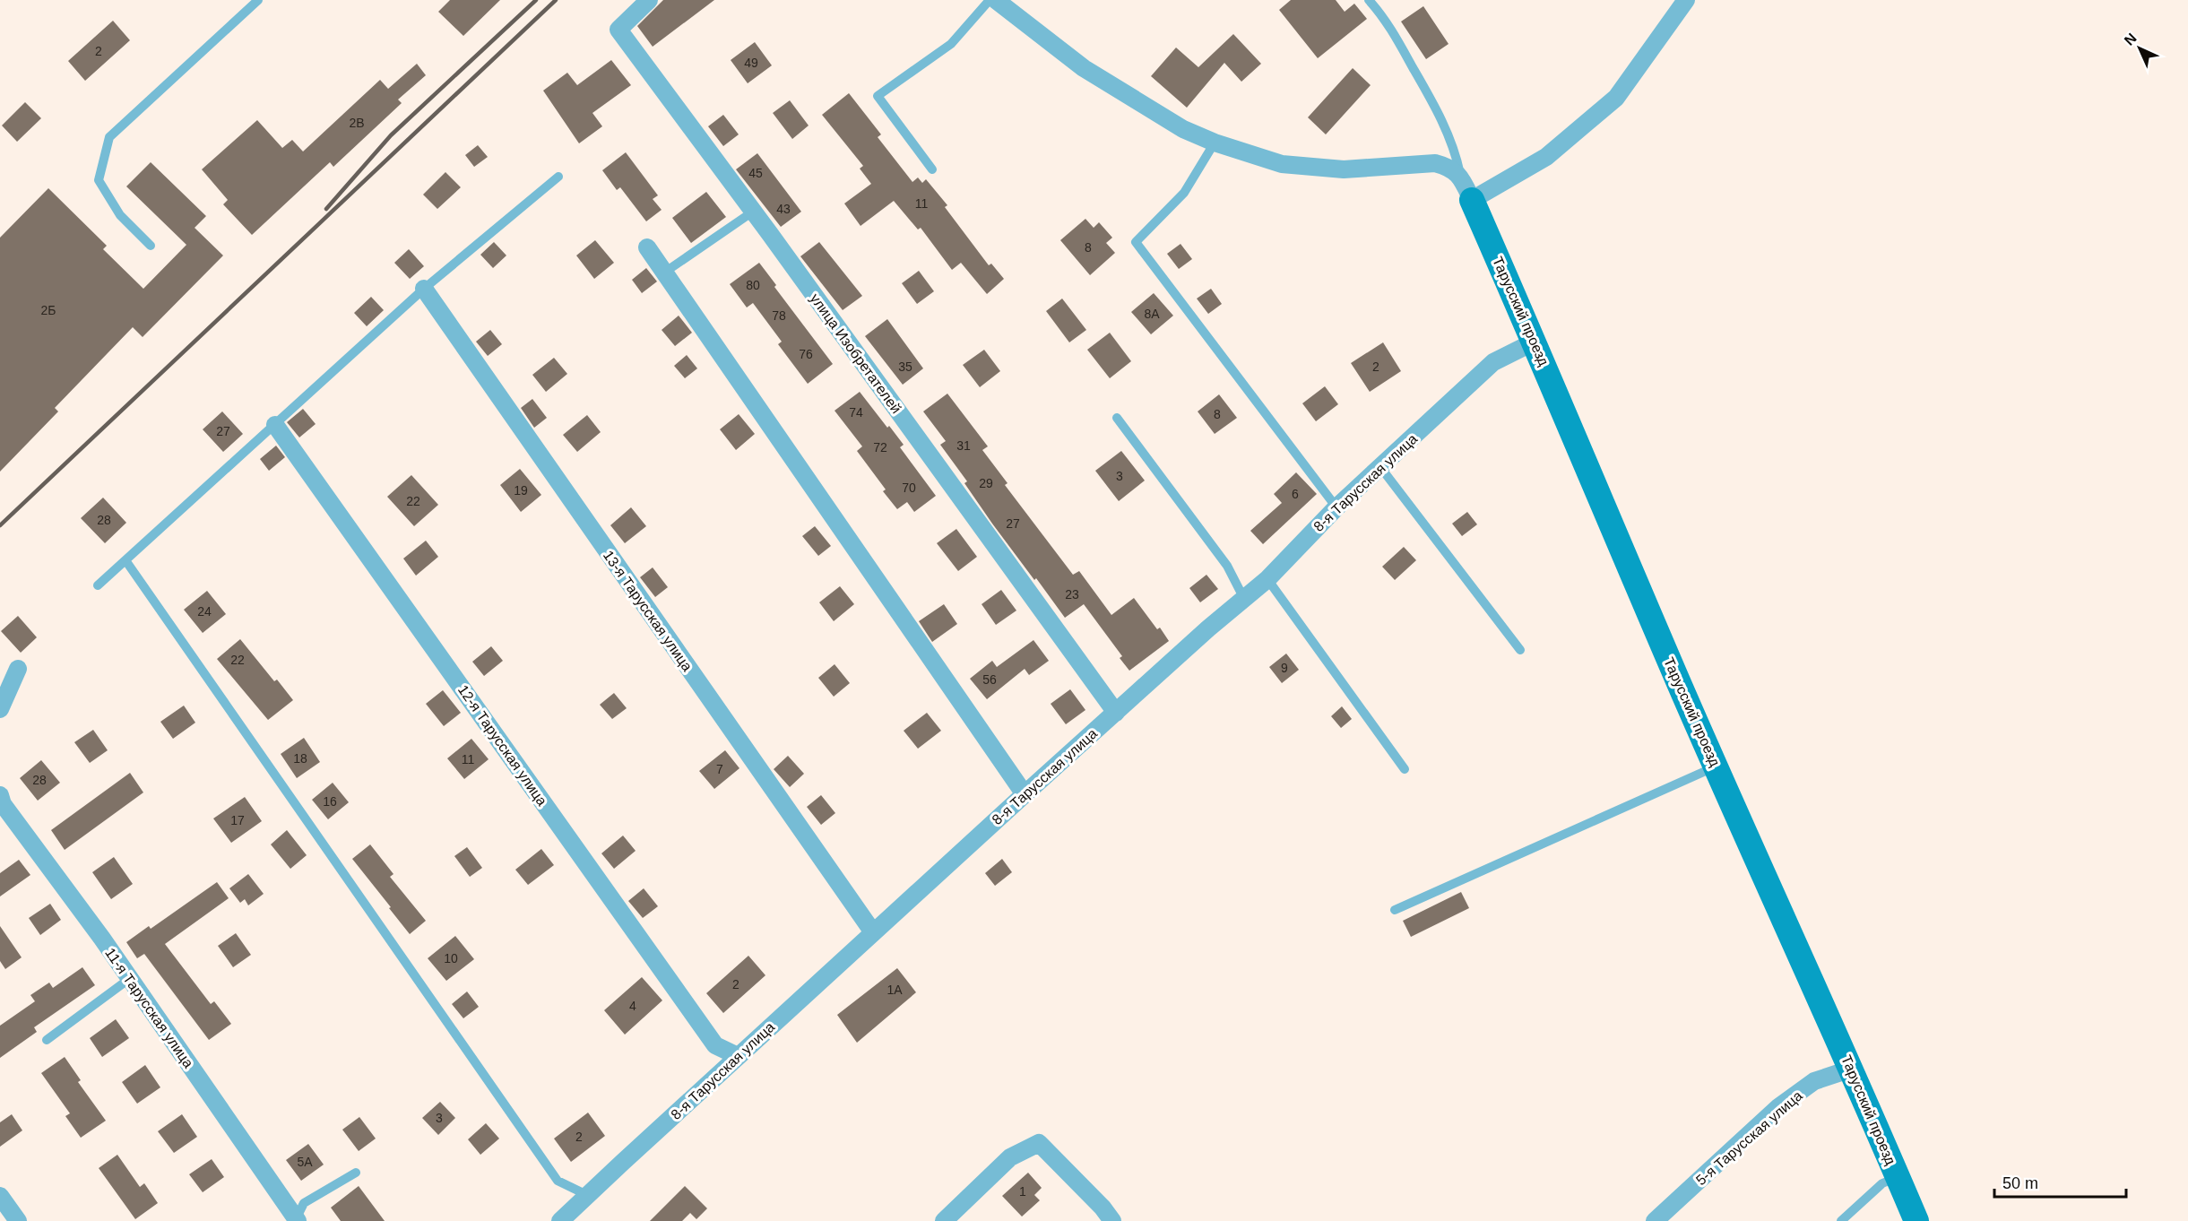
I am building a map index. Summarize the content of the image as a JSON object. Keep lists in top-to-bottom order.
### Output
{
  "streets": {
    "street": [
      "Тарусский проезд",
      "улица Изобретателей",
      "8-я Тарусская улица",
      "13-я Тарусская улица",
      "12-я Тарусская улица",
      "11-я Тарусская улица",
      "5-я Тарусская улица"
    ]
  },
  "crossings": [
    ["Тарусский проезд", "8-я Тарусская улица"],
    ["Тарусский проезд", "5-я Тарусская улица"],
    ["улица Изобретателей", "8-я Тарусская улица"],
    ["8-я Тарусская улица", "13-я Тарусская улица"],
    ["8-я Тарусская улица", "12-я Тарусская улица"]
  ],
  "house_numbers": [
    "2",
    "49",
    "2В",
    "45",
    "11",
    "43",
    "8",
    "80",
    "2Б",
    "8А",
    "78",
    "76",
    "35",
    "2",
    "74",
    "8",
    "27",
    "31",
    "72",
    "3",
    "29",
    "70",
    "19",
    "6",
    "22",
    "28",
    "27",
    "23",
    "24",
    "22",
    "9",
    "56",
    "18",
    "11",
    "7",
    "28",
    "16",
    "17",
    "10",
    "2",
    "1А",
    "4",
    "3",
    "2",
    "5А",
    "1"
  ],
  "scale_bar": "50 m",
  "north": "top left"
}
